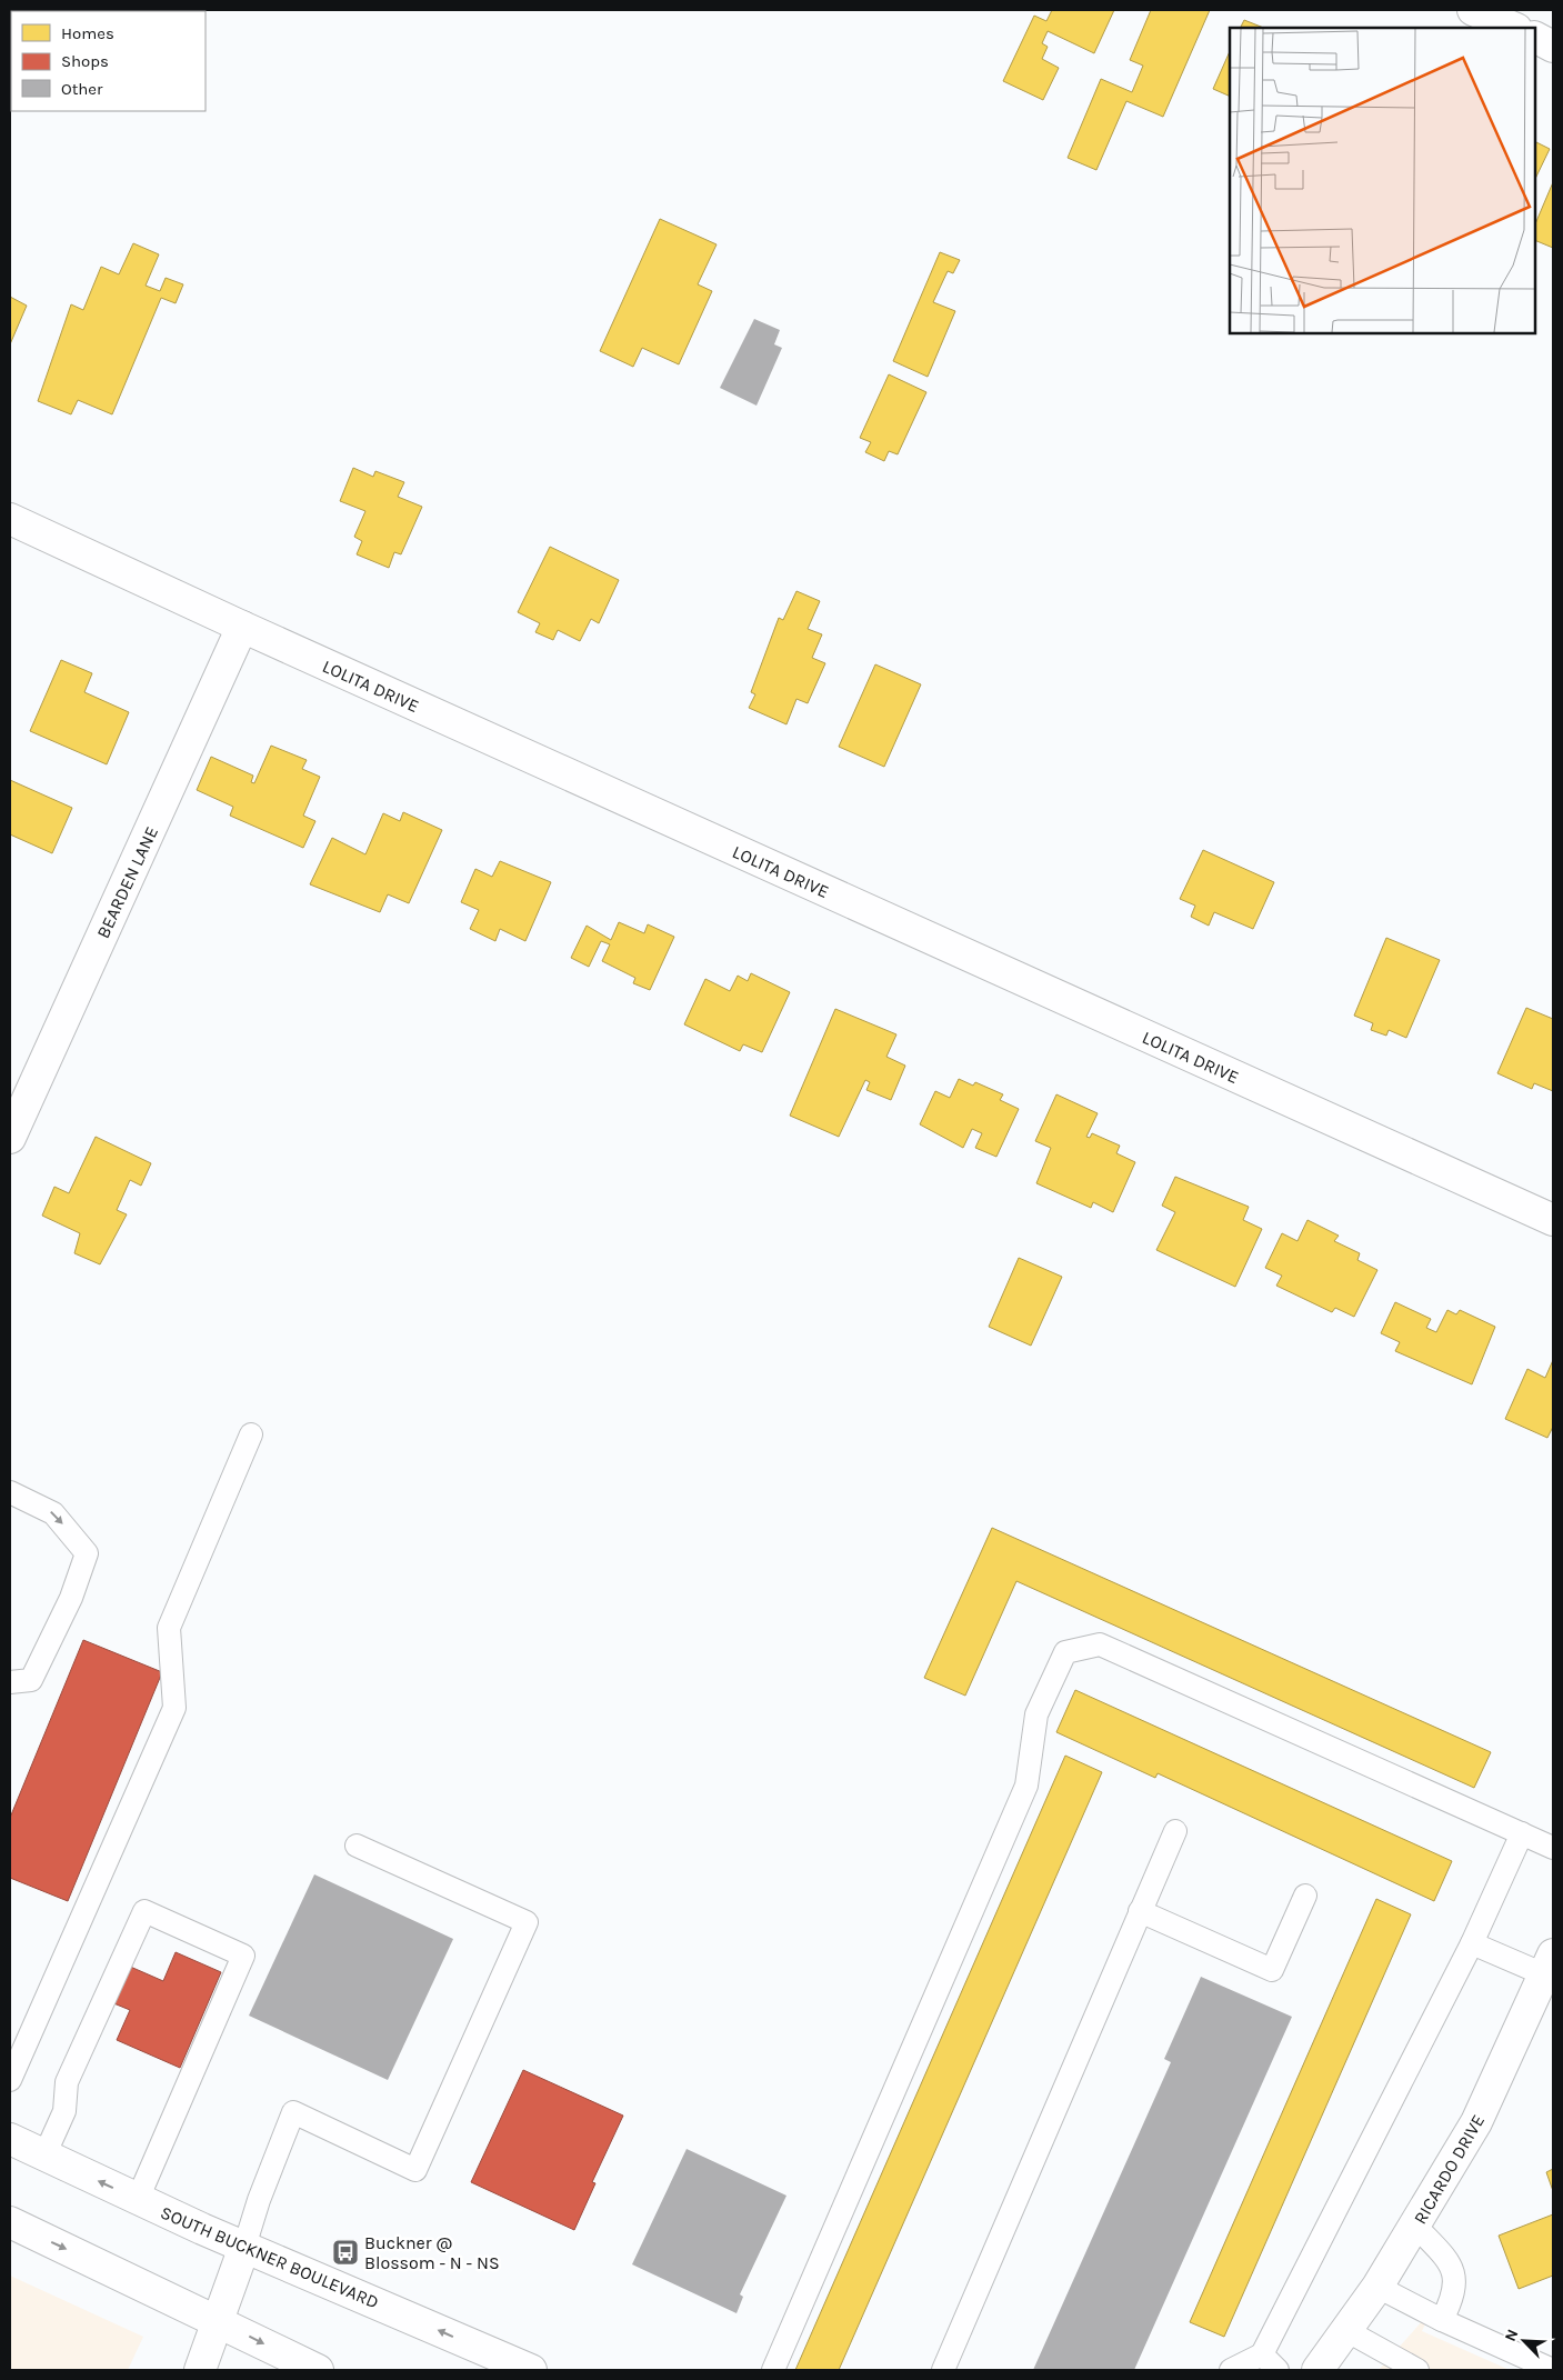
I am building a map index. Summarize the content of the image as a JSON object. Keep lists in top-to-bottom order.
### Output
{
  "streets": {
    "street": [
      "LOLITA DRIVE",
      "BEARDEN LANE",
      "RICARDO DRIVE",
      "SOUTH BUCKNER BOULEVARD"
    ]
  },
  "crossings": [
    ["LOLITA DRIVE", "BEARDEN LANE"]
  ],
  "places": {
    "bus stop": ["Buckner @ Blossom - N - NS"]
  },
  "legend": ["Homes", "Shops", "Other"],
  "north": "top left"
}
